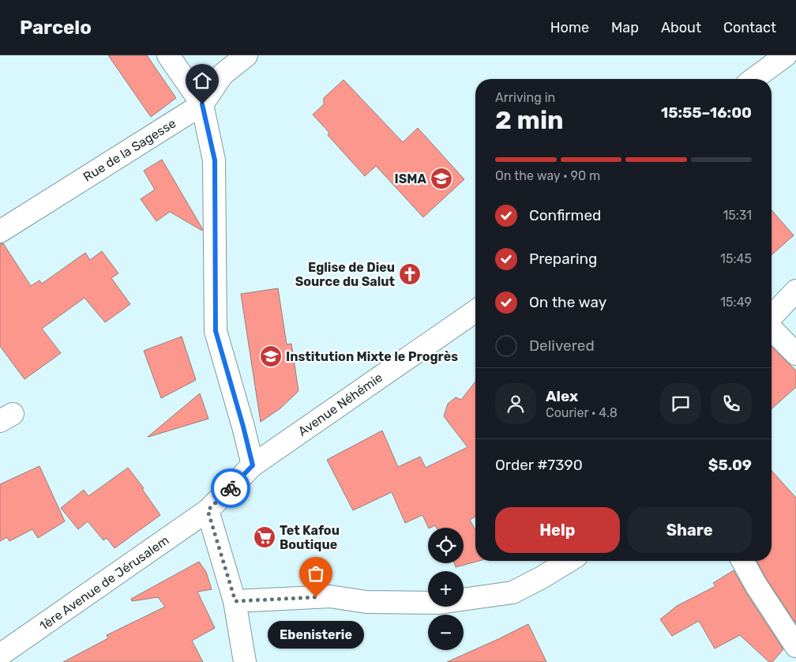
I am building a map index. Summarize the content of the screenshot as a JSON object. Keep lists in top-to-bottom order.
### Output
{
  "streets": {
    "street": ["Rue de la Sagesse", "Avenue Néhémie", "1ère Avenue de Jérusalem"]
  },
  "crossings": [
    ["Avenue Néhémie", "1ère Avenue de Jérusalem"]
  ],
  "places": {
    "school or university": ["ISMA", "Institution Mixte le Progrès"],
    "church": ["Eglise de Dieu Source du Salut"],
    "supermarket": ["Tet Kafou Boutique"],
    "other": ["Ebenisterie"]
  },
  "page": {
    "header": "Parcelo",
    "nav": [
      "Home",
      "Map",
      "About",
      "Contact"
    ],
    "heading": ["2 min", "Arriving in", "15:55–16:00"],
    "panel": [
      "Alex",
      "Courier · 4.8",
      "Order #7390",
      "$5.09"
    ],
    "bar": "On the way · 90 m",
    "list": [
      ["Confirmed", "15:31"],
      ["Preparing", "15:45"],
      ["On the way", "15:49"],
      "Delivered"
    ],
    "buttons": ["Help", "Share"],
    "map_buttons": ["+", "−"],
    "bubble": "Ebenisterie"
  }
}
